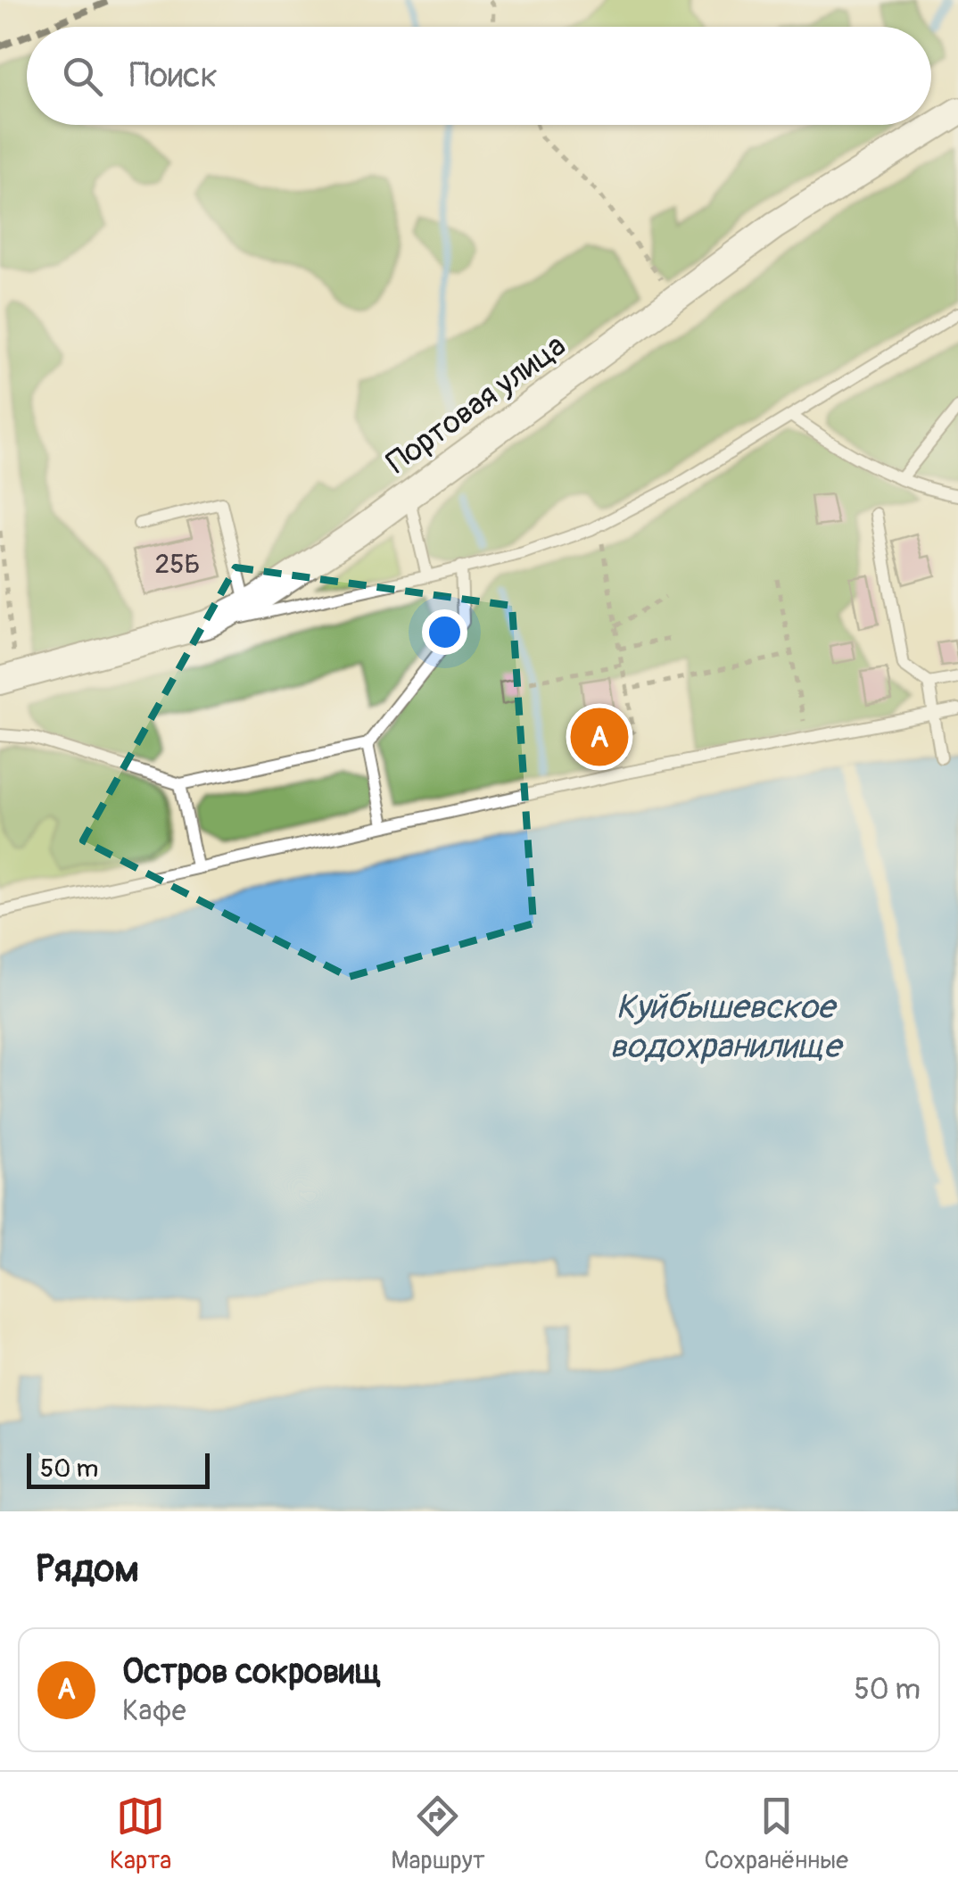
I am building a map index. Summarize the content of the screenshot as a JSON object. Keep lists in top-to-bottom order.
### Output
{
  "streets": {
    "street": ["Портовая улица"]
  },
  "water": ["Куйбышевское водохранилище"],
  "house_numbers": ["25Б"],
  "scale_bar": "50 m",
  "page": {
    "search": "Поиск",
    "pins": "A",
    "scale": "50 m",
    "heading": "Рядом",
    "list": [
      {
        "mark": "A",
        "name": "Остров сокровищ",
        "note": "Кафе",
        "value": "50 m"
      }
    ],
    "nav": ["Карта", "Маршрут", "Сохранённые"]
  }
}
